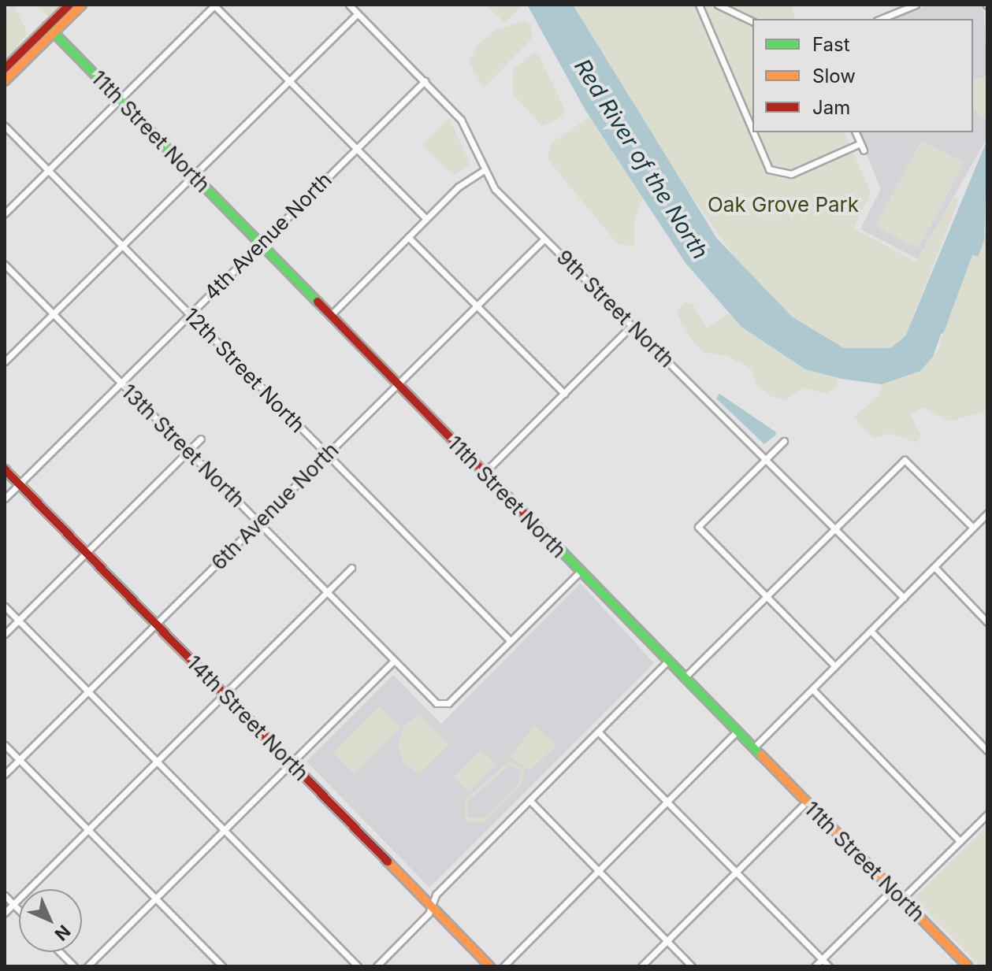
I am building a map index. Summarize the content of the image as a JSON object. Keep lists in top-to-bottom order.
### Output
{
  "streets": {
    "street": [
      "11th Street North",
      "4th Avenue North",
      "9th Street North",
      "12th Street North",
      "13th Street North",
      "6th Avenue North",
      "14th Street North"
    ]
  },
  "crossings": [
    ["11th Street North", "4th Avenue North"],
    ["11th Street North", "6th Avenue North"],
    ["4th Avenue North", "9th Street North"],
    ["4th Avenue North", "12th Street North"],
    ["4th Avenue North", "13th Street North"],
    ["4th Avenue North", "14th Street North"],
    ["9th Street North", "6th Avenue North"],
    ["12th Street North", "13th Street North"],
    ["12th Street North", "6th Avenue North"],
    ["13th Street North", "6th Avenue North"],
    ["6th Avenue North", "14th Street North"]
  ],
  "water": ["Red River of the North"],
  "parks": ["Oak Grove Park"],
  "legend": ["Fast", "Slow", "Jam"],
  "north": "bottom right"
}
